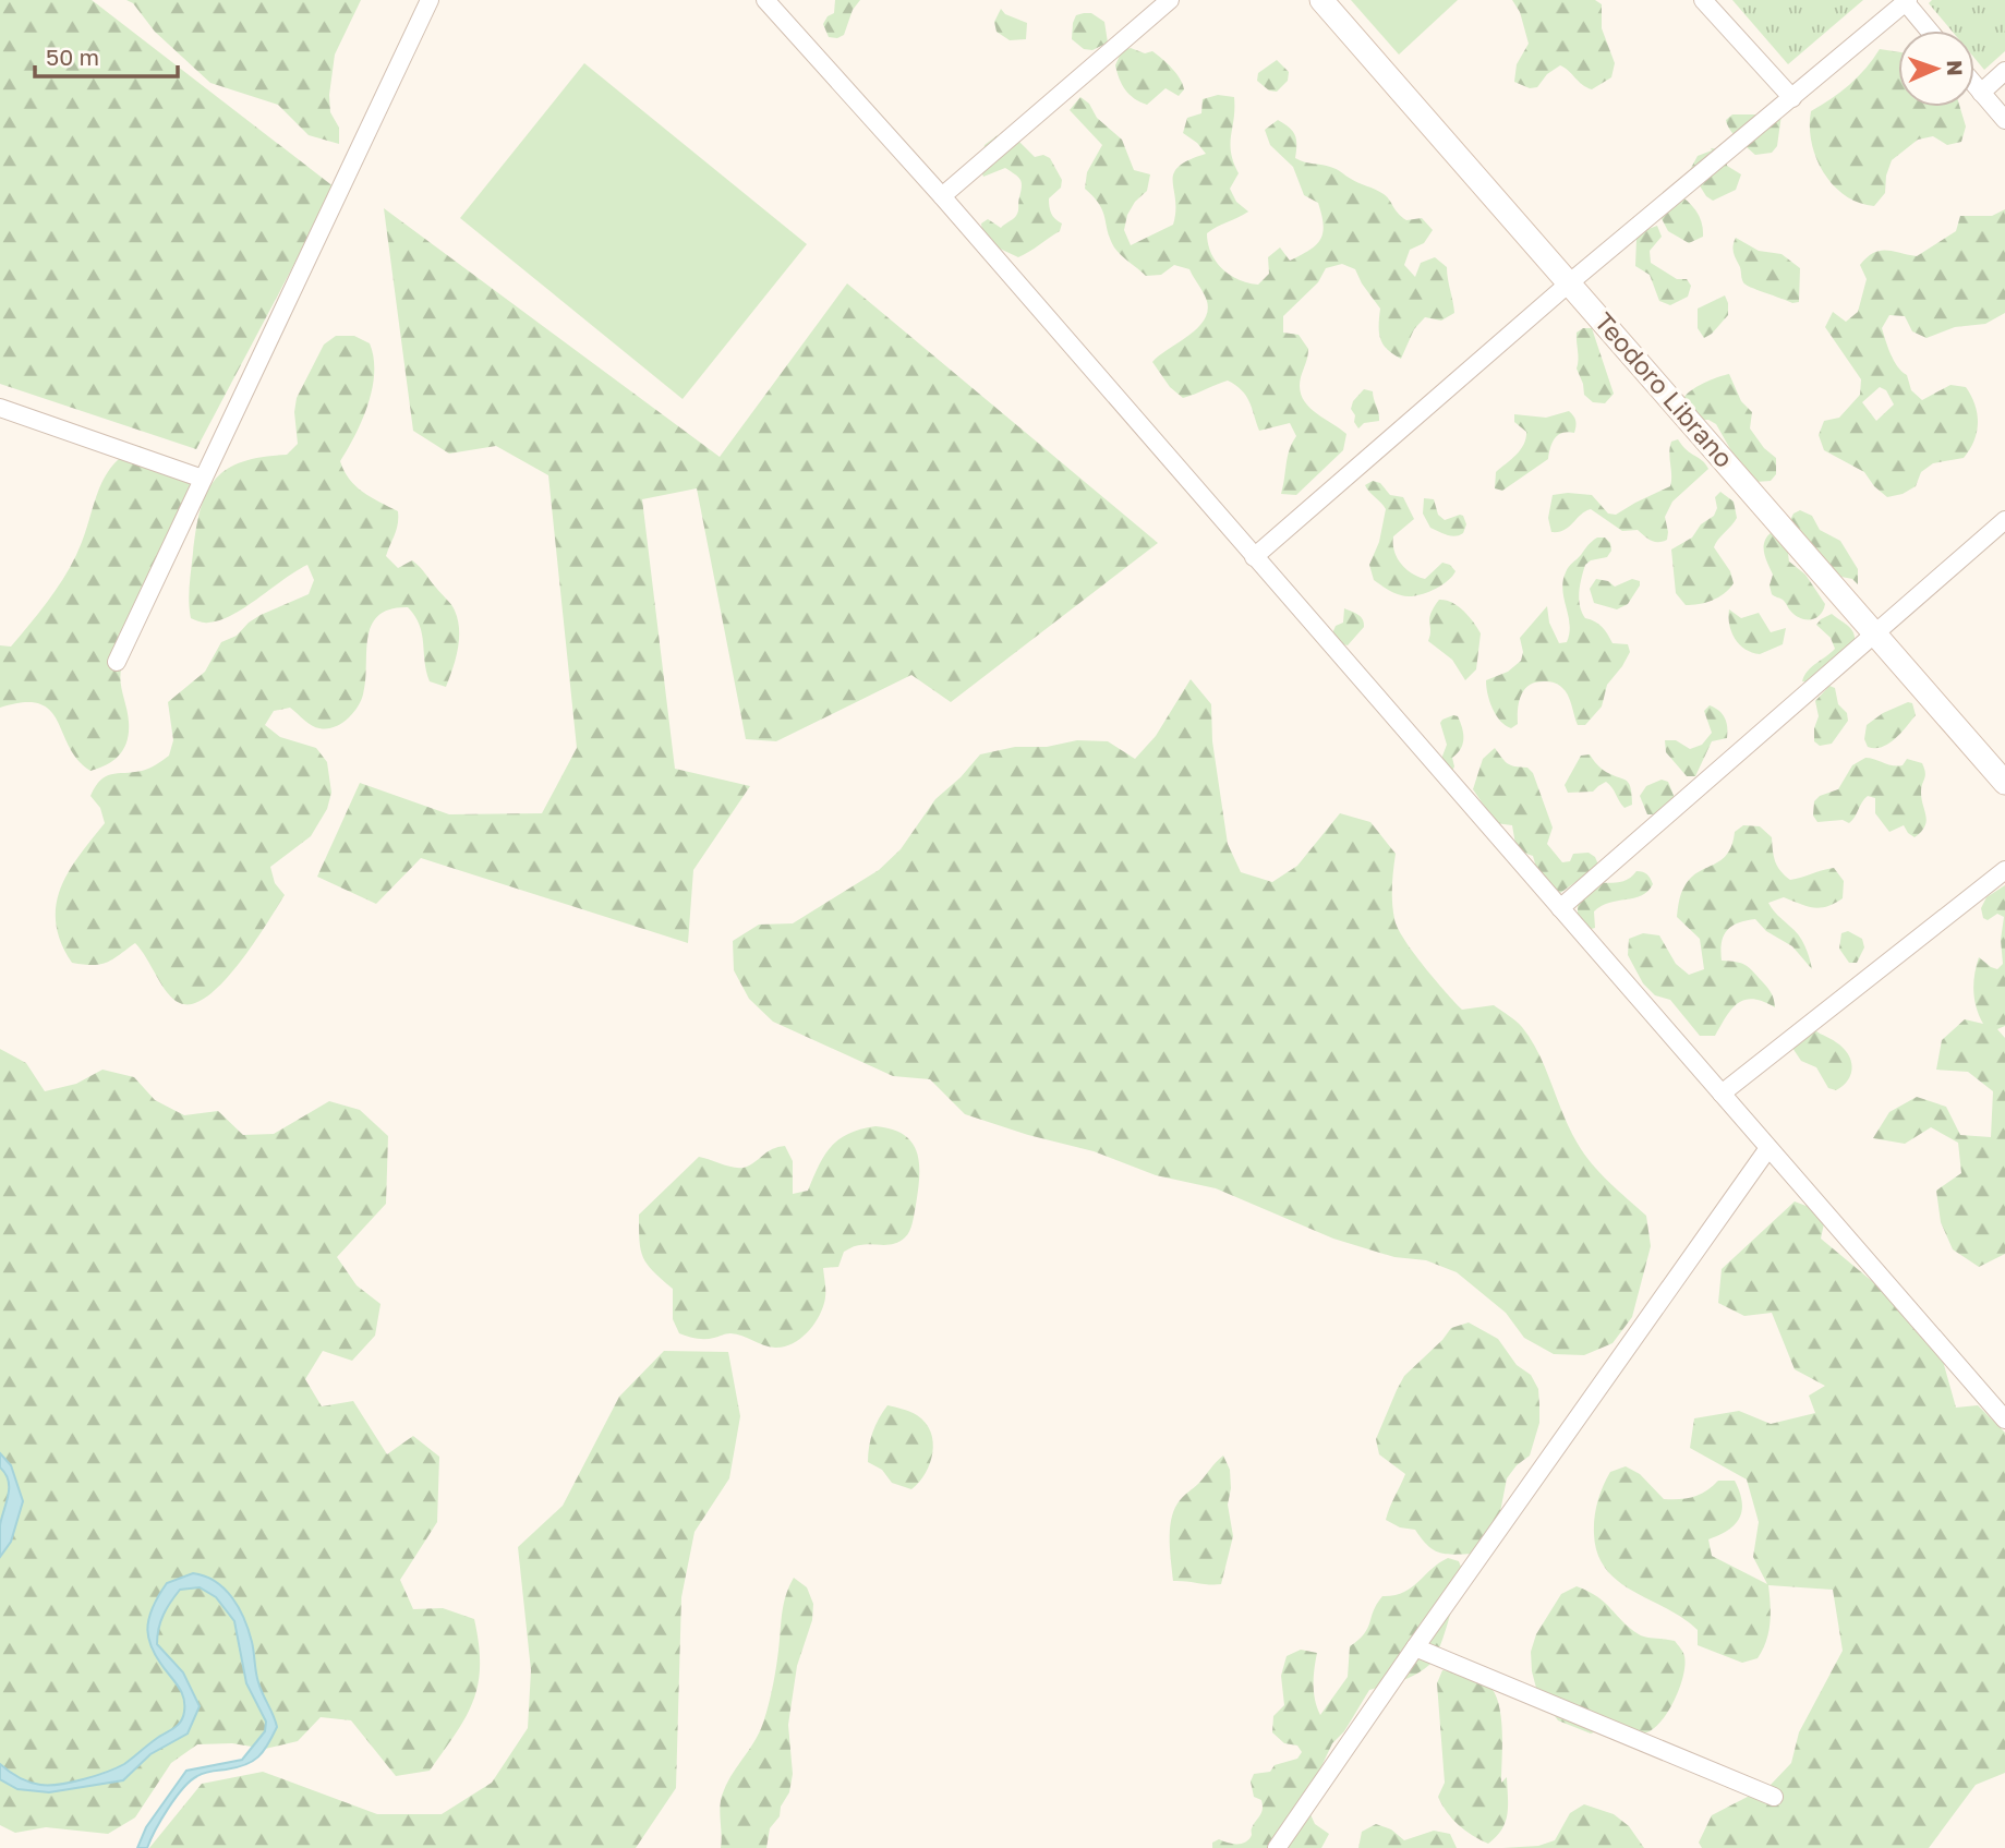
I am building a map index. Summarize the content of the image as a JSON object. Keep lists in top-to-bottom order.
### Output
{
  "streets": {
    "main road": ["Teodoro Librano"]
  },
  "scale_bar": "50 m",
  "north": "right"
}
